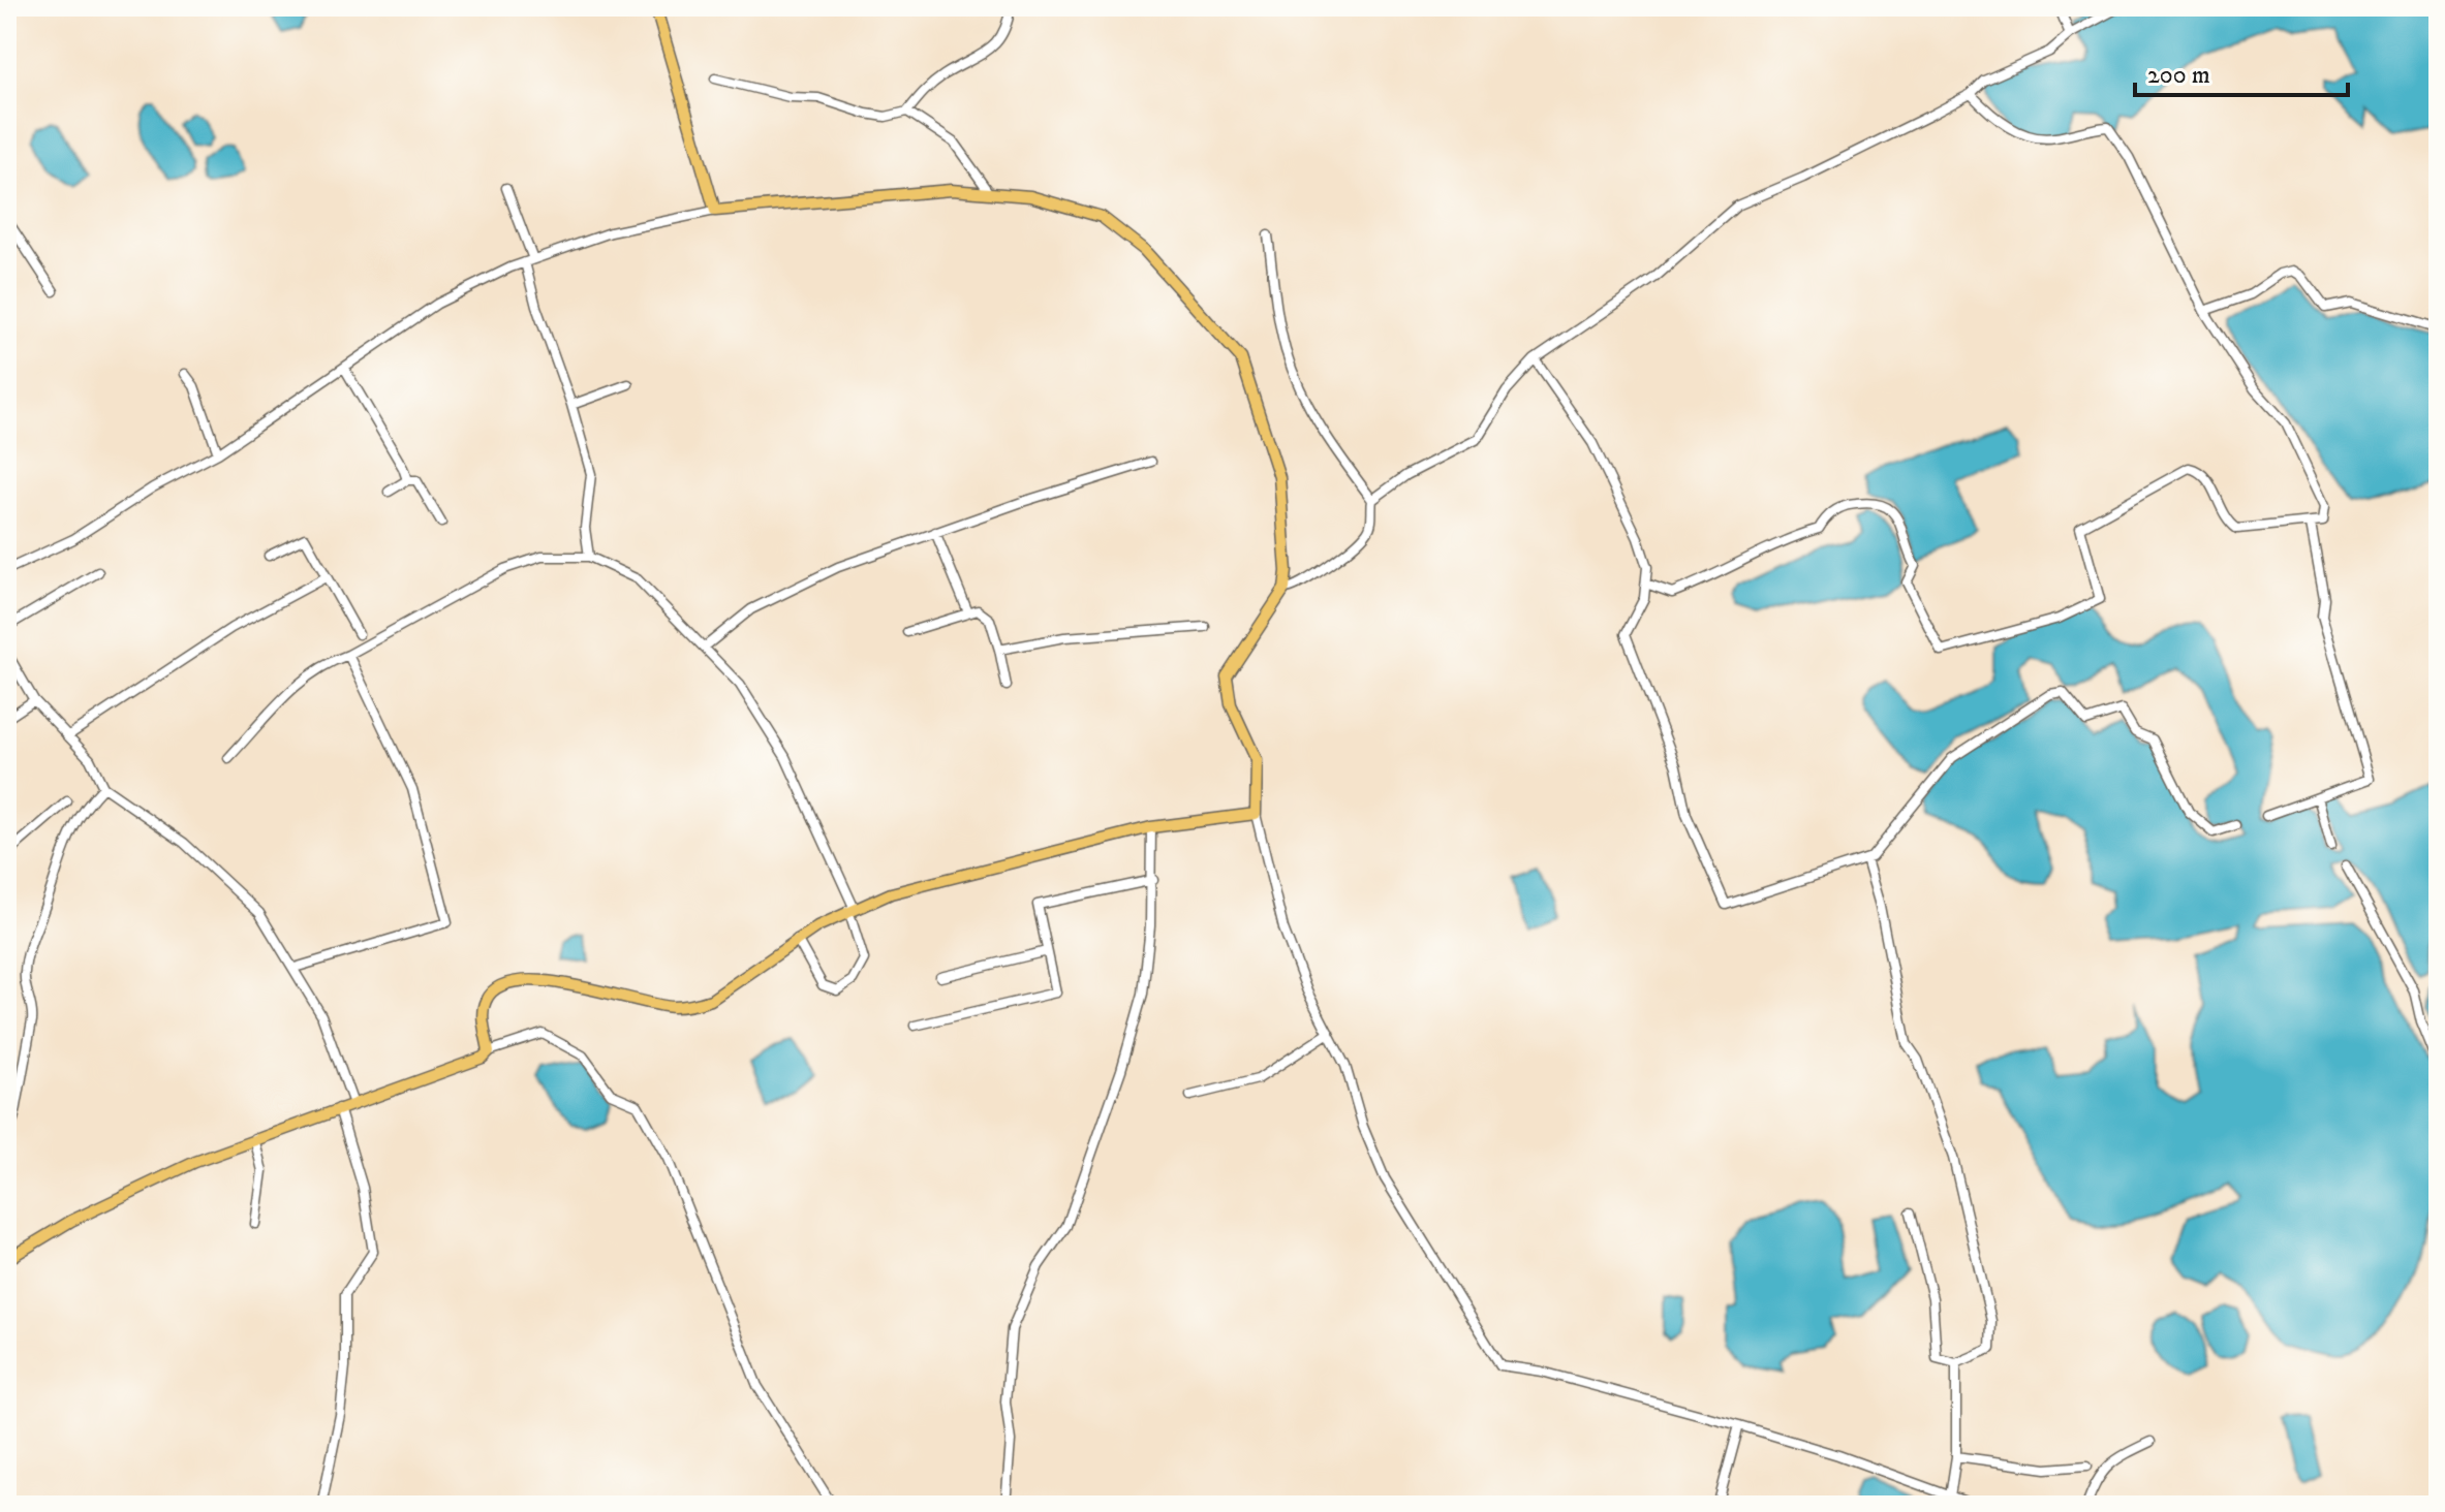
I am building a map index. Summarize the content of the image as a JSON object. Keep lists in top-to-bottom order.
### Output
{
  "scale_bar": "200 m"
}
